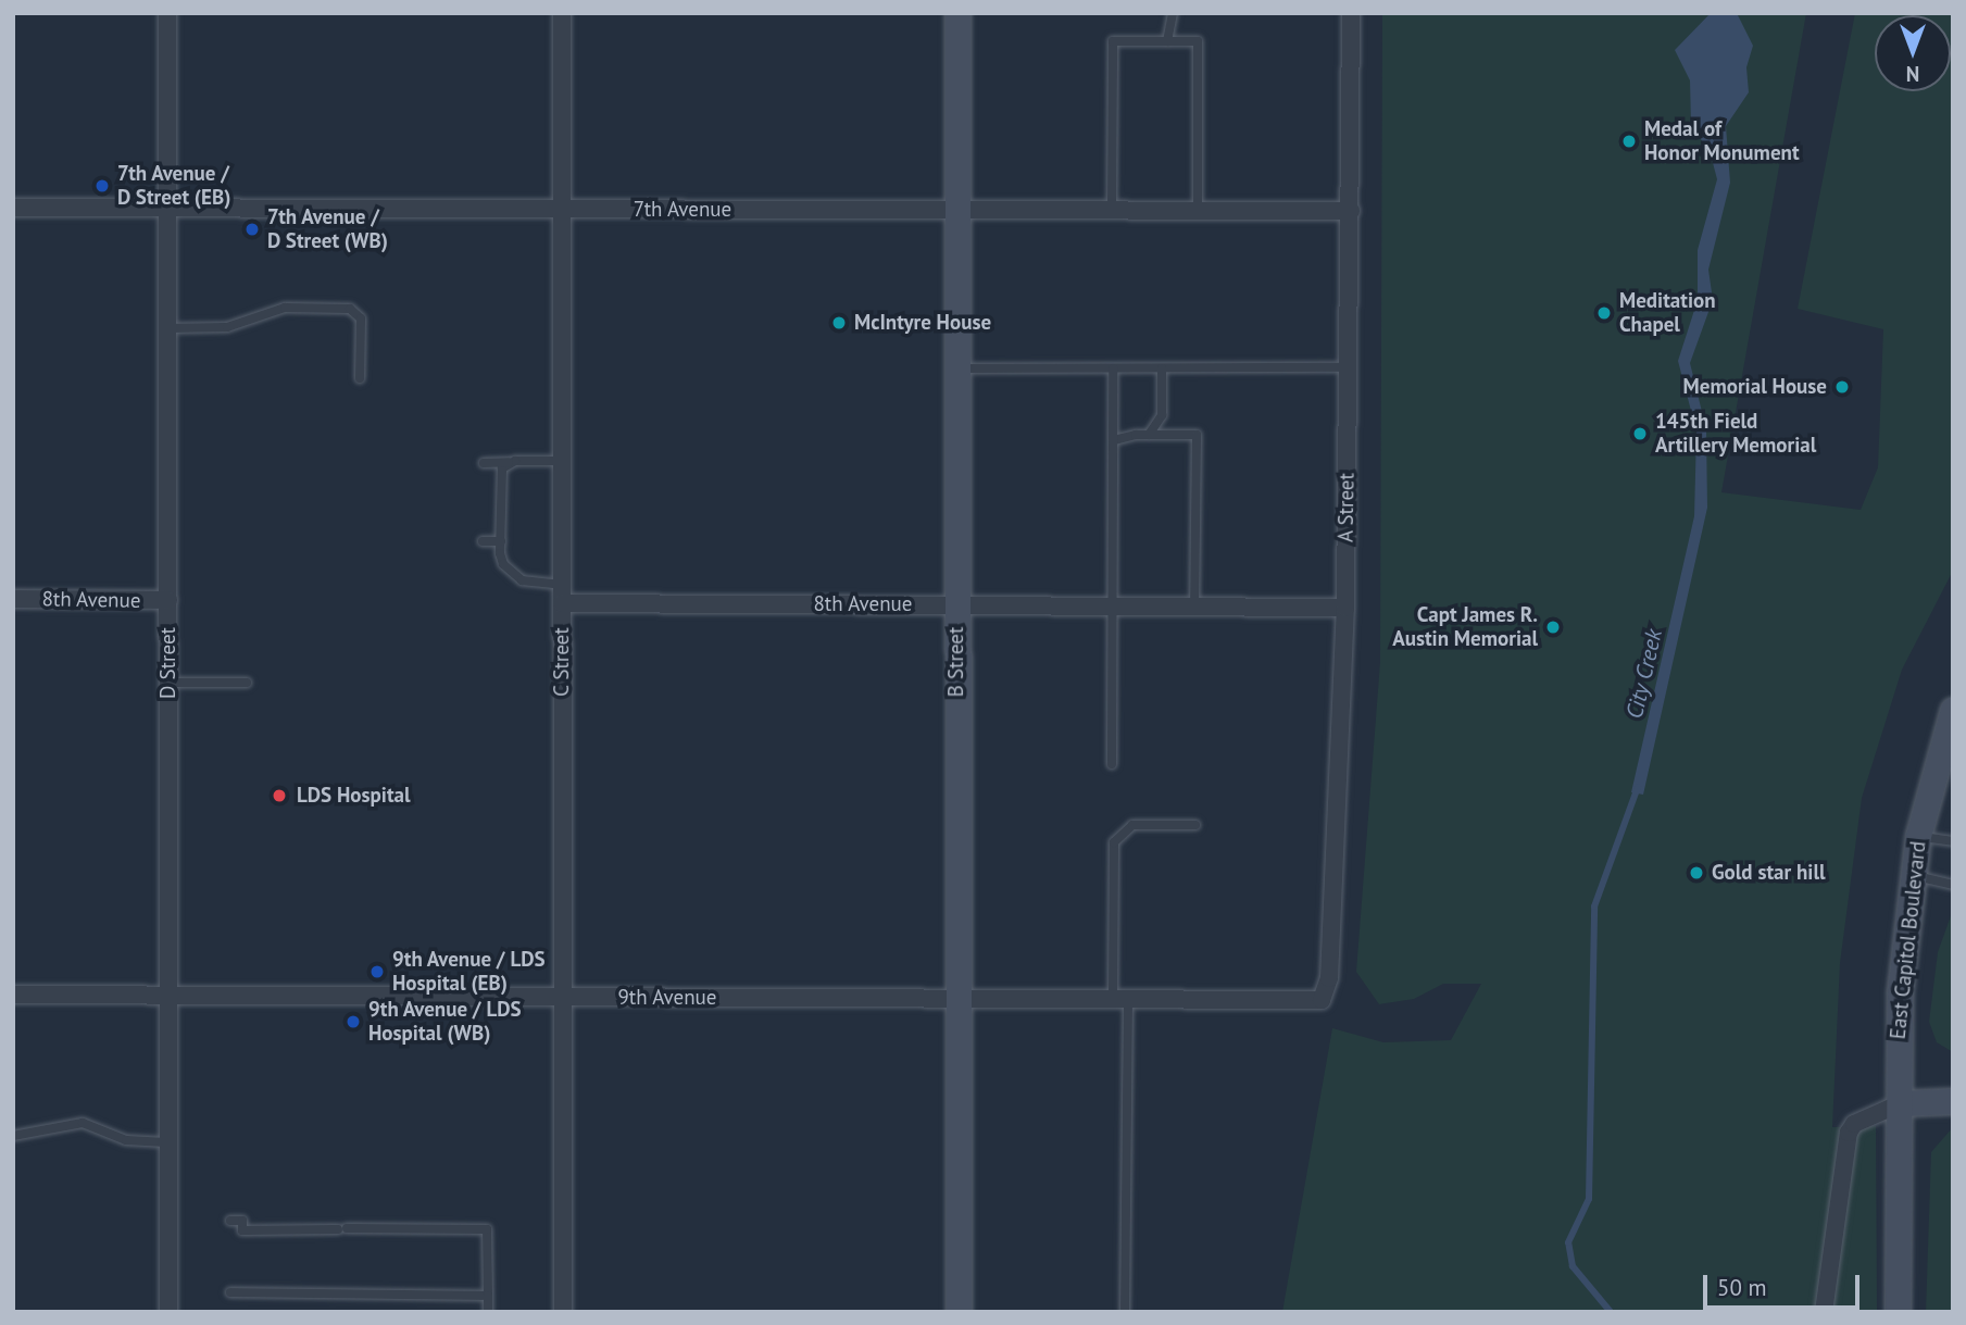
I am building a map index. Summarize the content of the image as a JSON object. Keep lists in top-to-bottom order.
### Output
{
  "streets": {
    "street": [
      "7th Avenue",
      "A Street",
      "8th Avenue",
      "C Street",
      "B Street",
      "D Street",
      "East Capitol Boulevard",
      "9th Avenue"
    ]
  },
  "crossings": [
    ["7th Avenue", "A Street"],
    ["7th Avenue", "C Street"],
    ["7th Avenue", "B Street"],
    ["7th Avenue", "D Street"],
    ["A Street", "8th Avenue"],
    ["A Street", "9th Avenue"],
    ["8th Avenue", "C Street"],
    ["8th Avenue", "B Street"],
    ["8th Avenue", "D Street"],
    ["C Street", "9th Avenue"],
    ["B Street", "9th Avenue"],
    ["D Street", "9th Avenue"]
  ],
  "water": ["City Creek"],
  "places": [
    "Medal of Honor Monument",
    "7th Avenue / D Street (EB)",
    "7th Avenue / D Street (WB)",
    "Meditation Chapel",
    "McIntyre House",
    "Memorial House",
    "145th Field Artillery Memorial",
    "Capt James R. Austin Memorial",
    "LDS Hospital",
    "Gold star hill",
    "9th Avenue / LDS Hospital (EB)",
    "9th Avenue / LDS Hospital (WB)"
  ],
  "scale_bar": "50 m",
  "north": "bottom"
}
